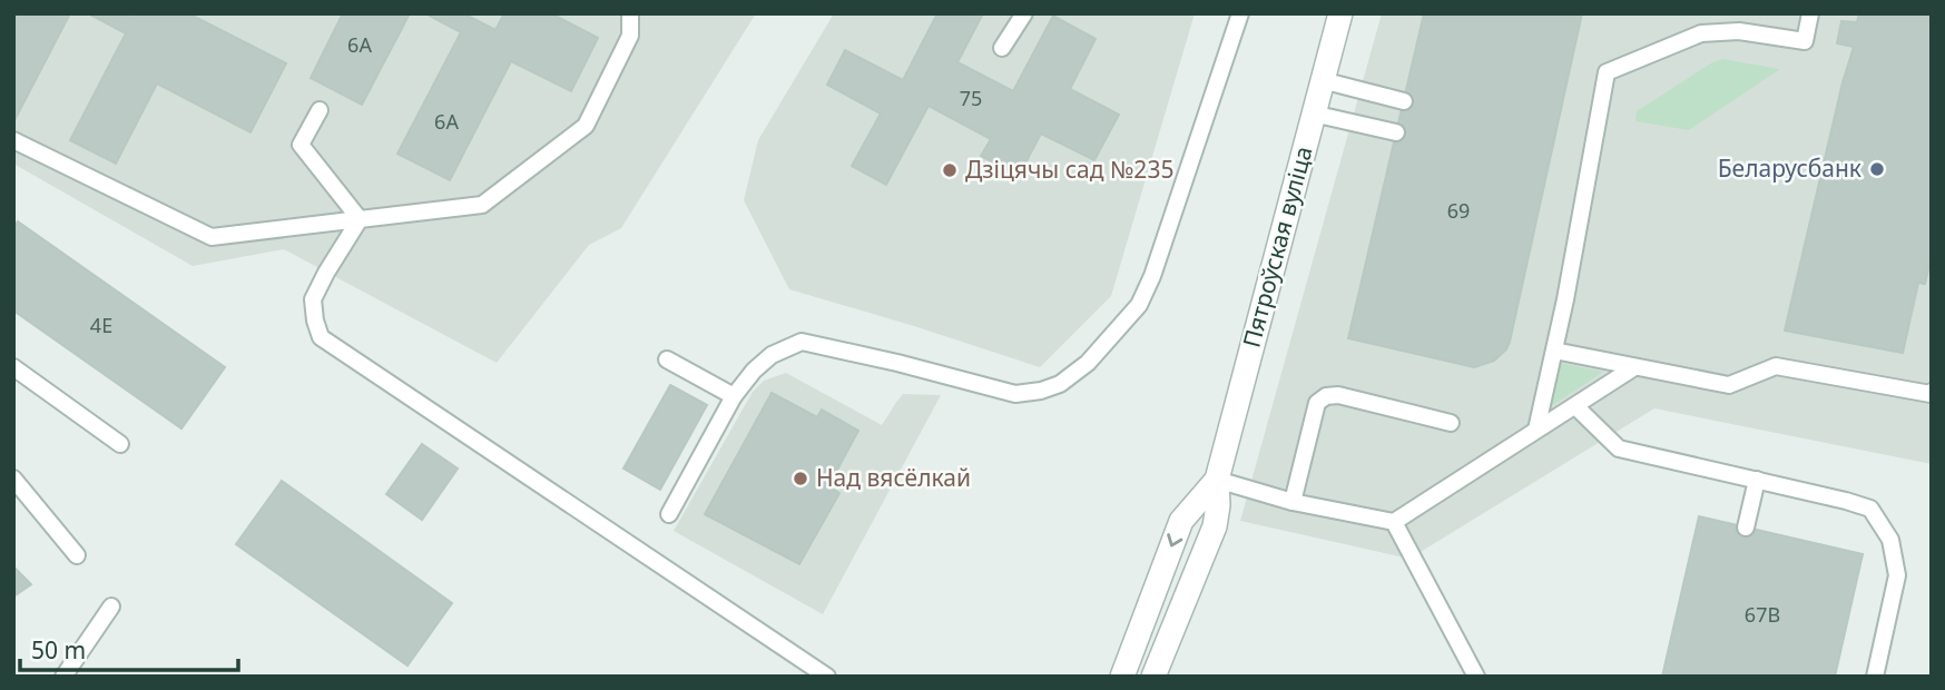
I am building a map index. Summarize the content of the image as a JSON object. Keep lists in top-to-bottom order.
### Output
{
  "streets": {
    "street": ["Пятроўская вуліца"]
  },
  "places": ["Беларусбанк", "Дзіцячы сад №235", "Над вясёлкай"],
  "house_numbers": [
    "6А",
    "75",
    "6А",
    "69",
    "4Е",
    "67В"
  ],
  "scale_bar": "50 m"
}
